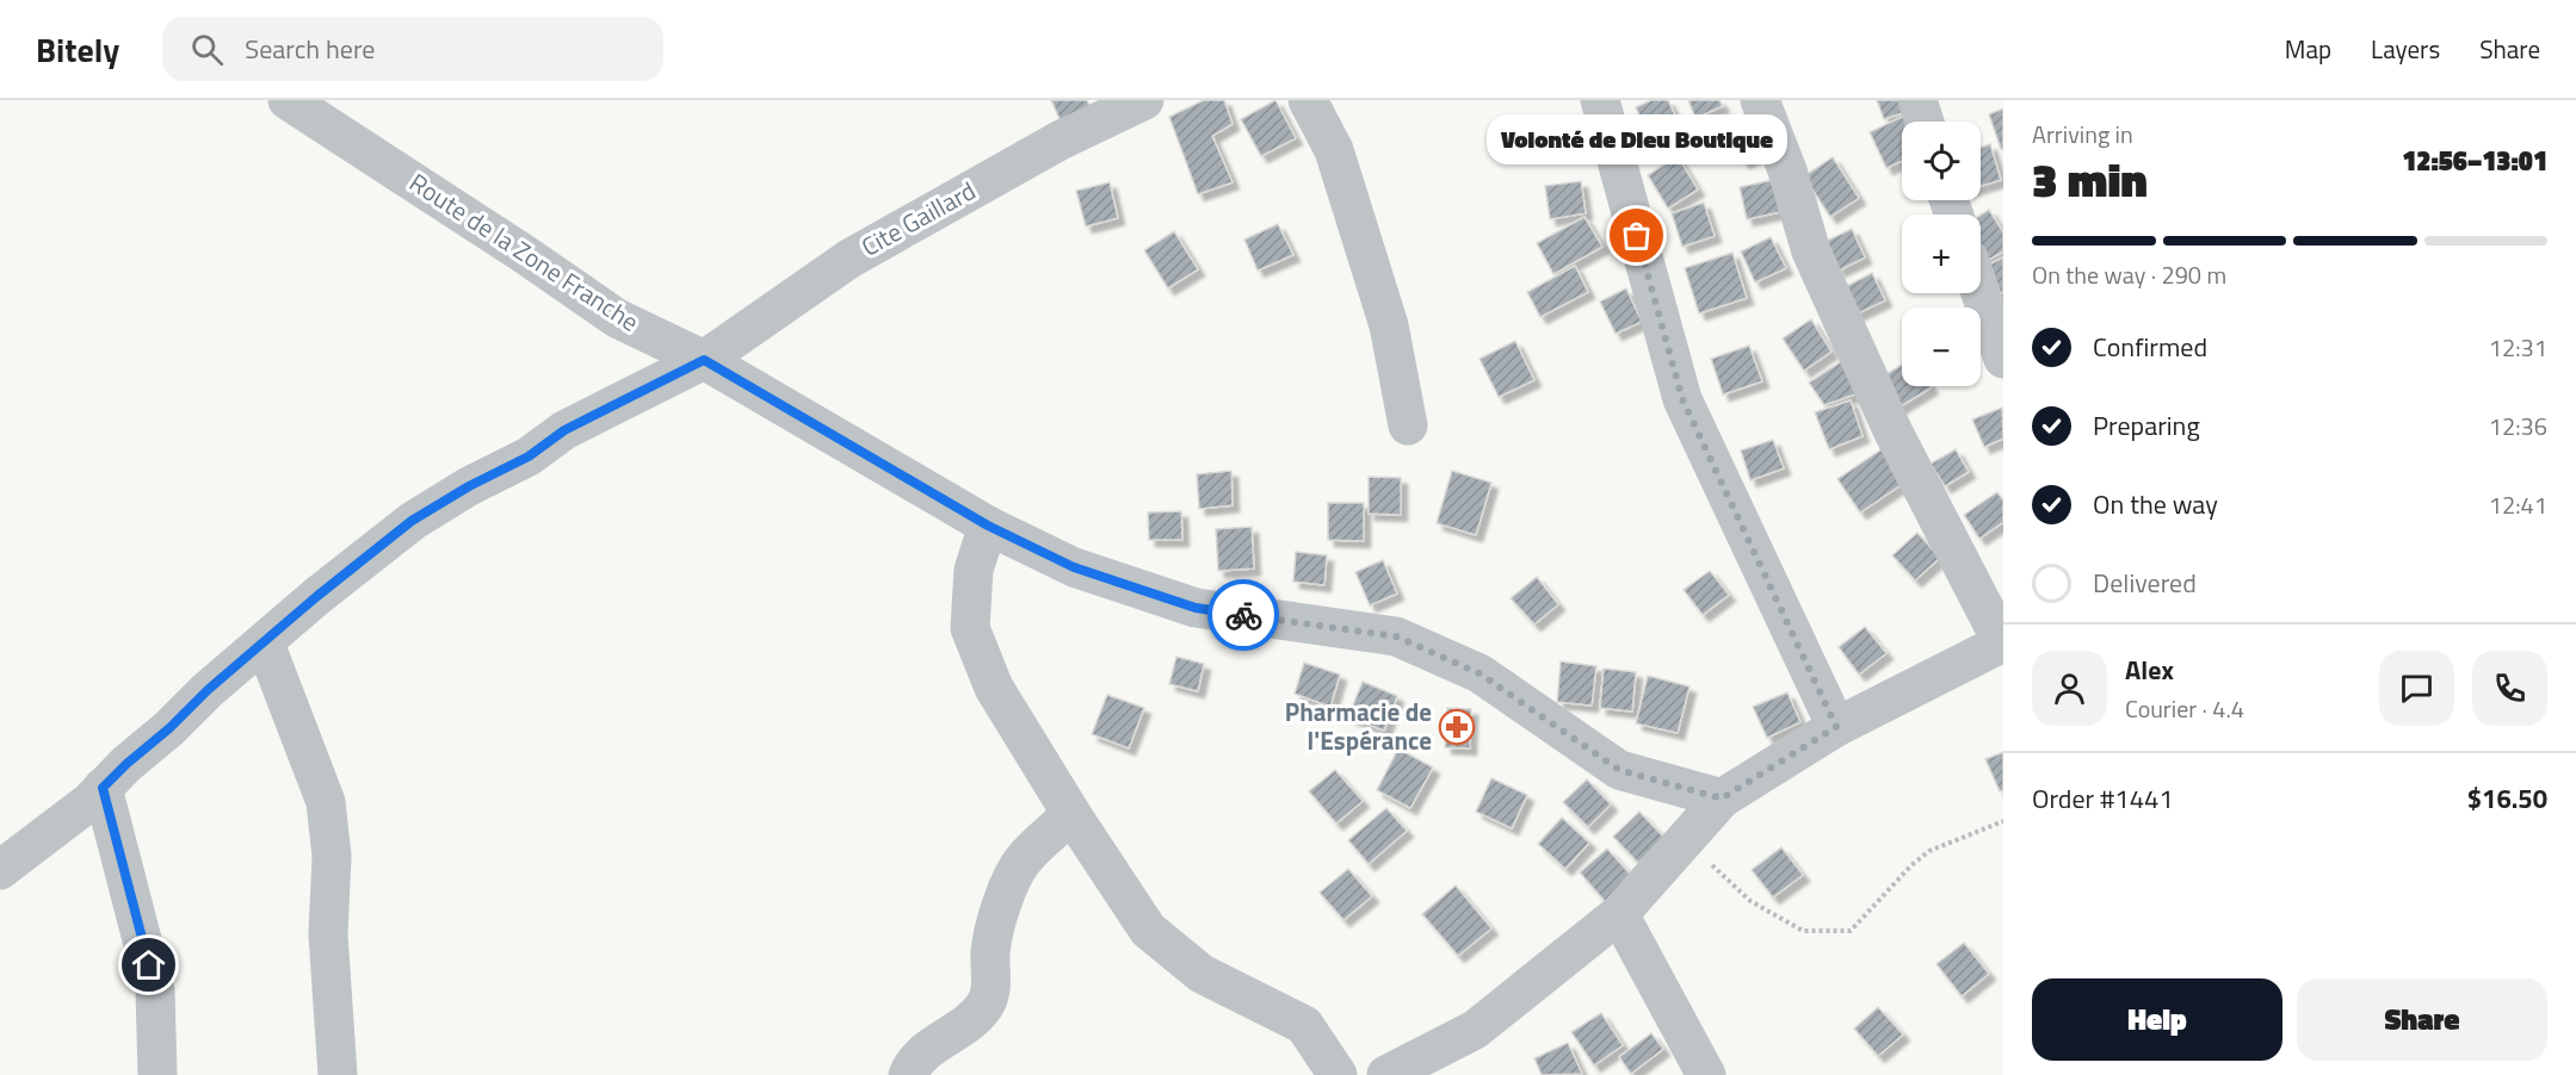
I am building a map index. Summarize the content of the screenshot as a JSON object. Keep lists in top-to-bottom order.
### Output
{
  "streets": {
    "street": ["Cite Gaillard", "Route de la Zone Franche"]
  },
  "crossings": [
    ["Cite Gaillard", "Route de la Zone Franche"]
  ],
  "places": {
    "other": ["Volonté de Dieu Boutique"],
    "pharmacy": ["Pharmacie de l'Espérance"]
  },
  "page": {
    "header": "Bitely",
    "search": "Search here",
    "nav": ["Map", "Layers", "Share"],
    "heading": ["3 min", "Arriving in", "12:56–13:01"],
    "panel": [
      "Alex",
      "Courier · 4.4",
      "Order #1441",
      "$16.50"
    ],
    "bubble": "Volonté de Dieu Boutique",
    "map_buttons": ["+", "−"],
    "bar": "On the way · 290 m",
    "list": [
      ["Confirmed", "12:31"],
      ["Preparing", "12:36"],
      ["On the way", "12:41"],
      "Delivered"
    ],
    "buttons": ["Help", "Share"]
  }
}
